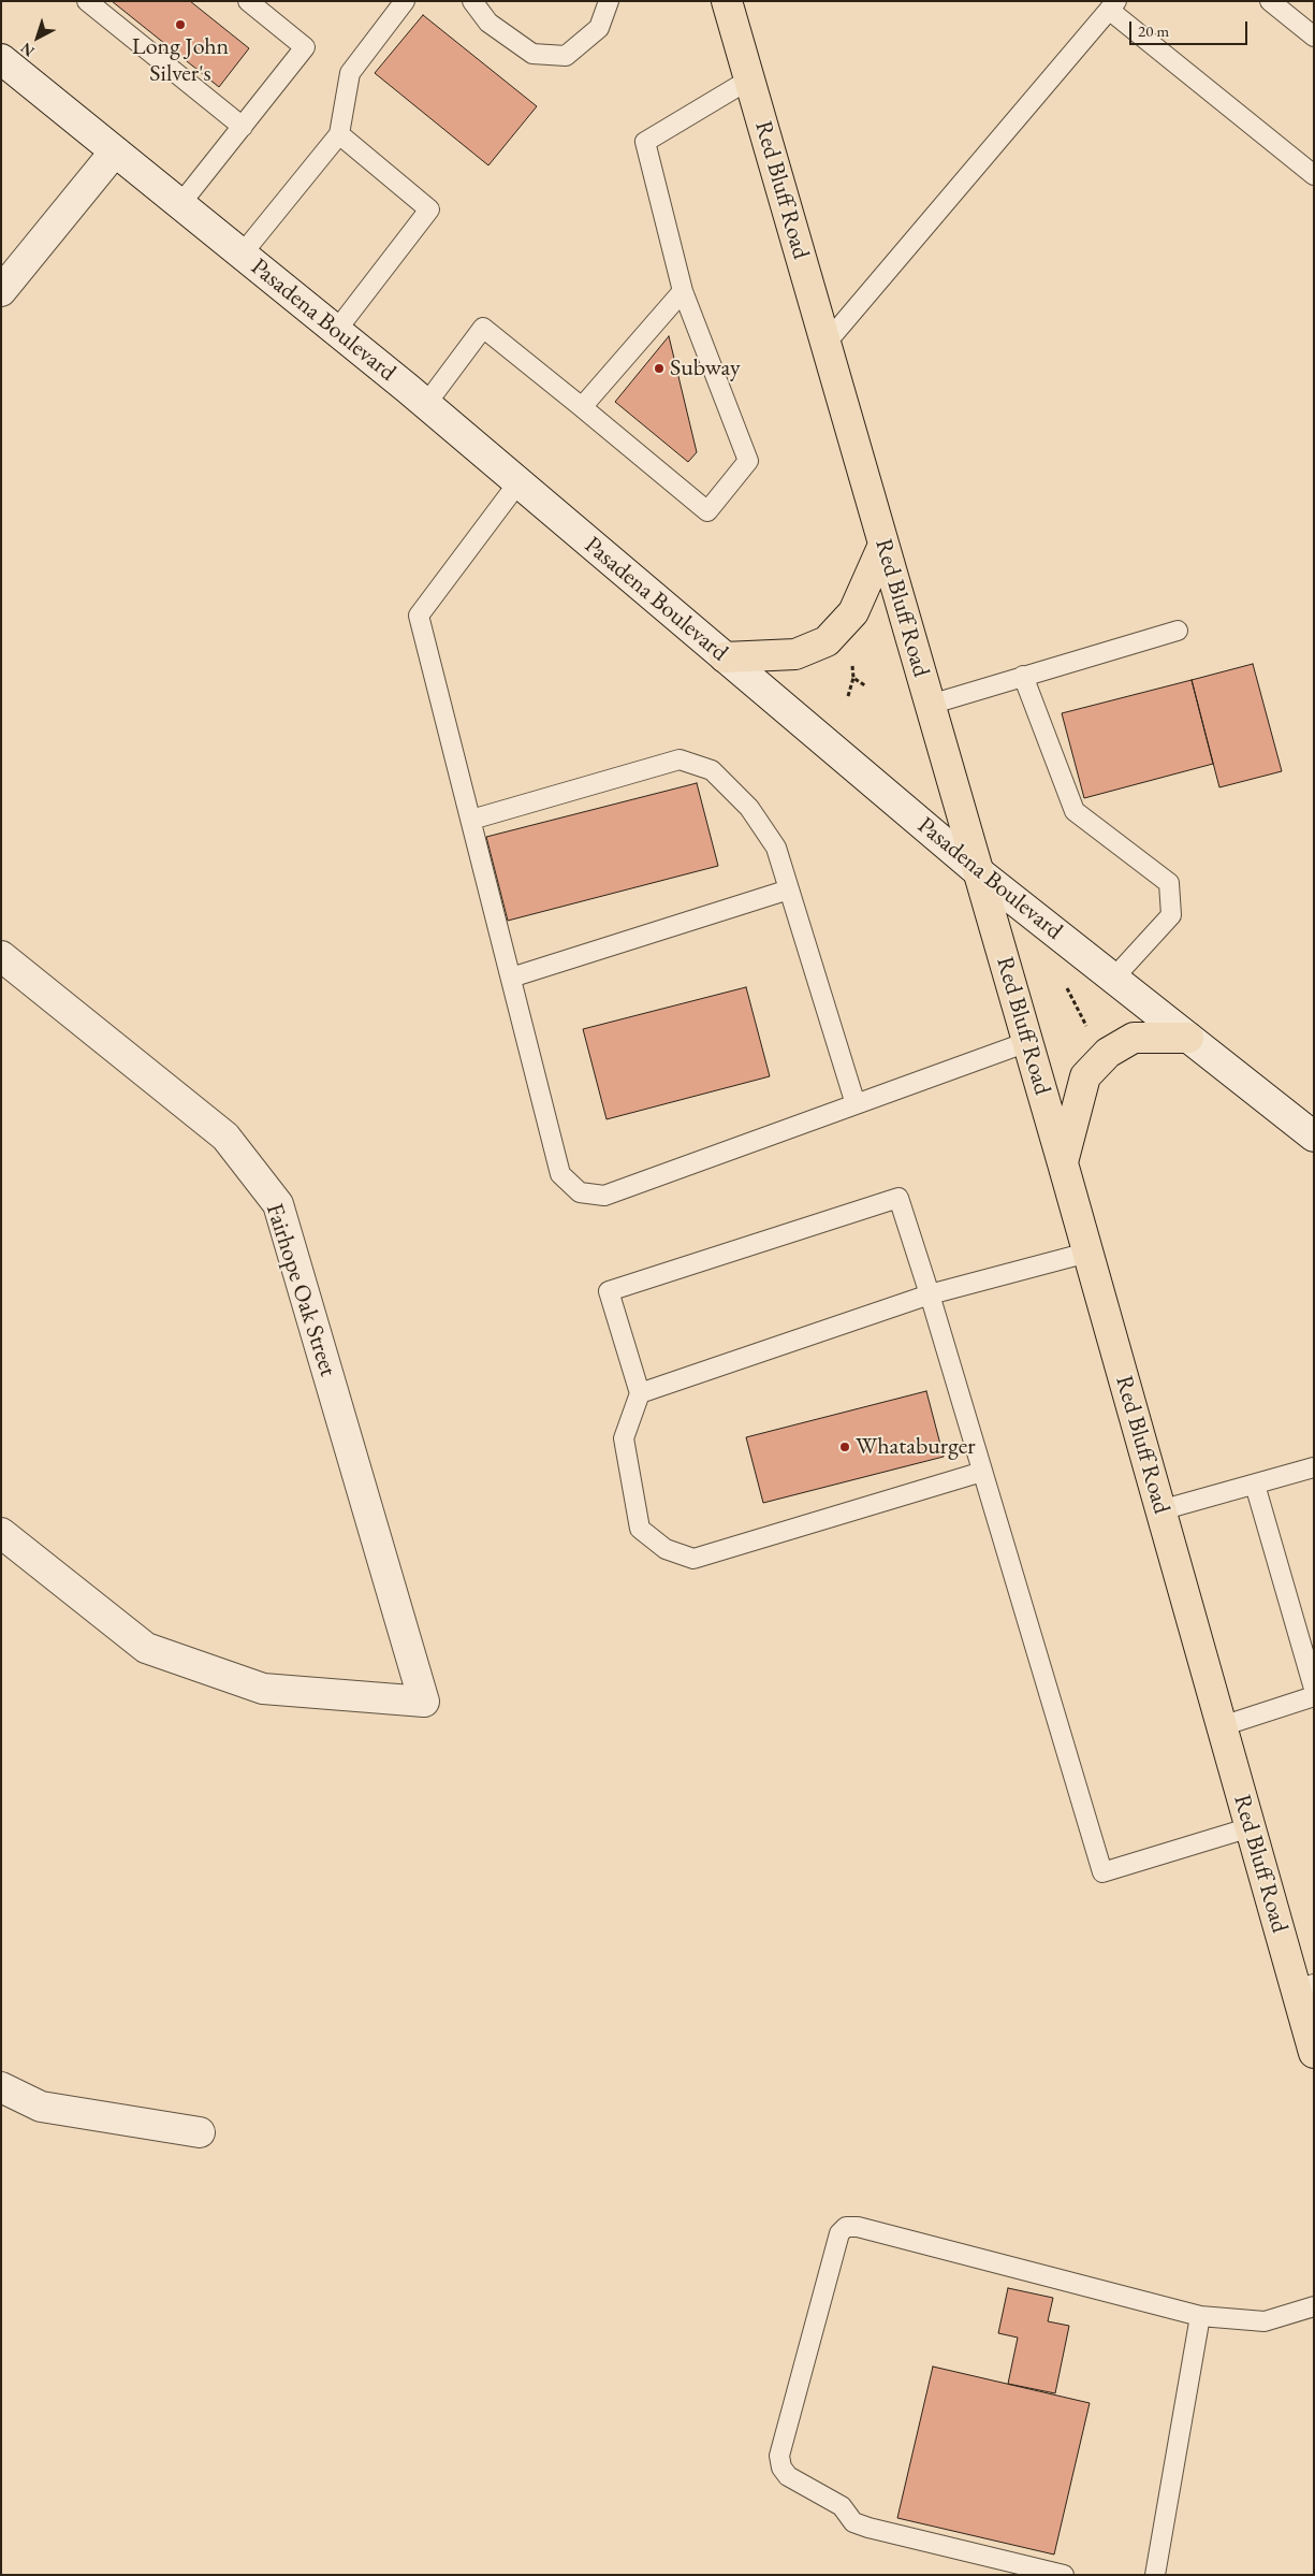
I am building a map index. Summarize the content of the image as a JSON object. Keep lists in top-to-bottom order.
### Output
{
  "streets": {
    "main road": ["Red Bluff Road"],
    "street": ["Pasadena Boulevard", "Fairhope Oak Street"]
  },
  "crossings": [
    ["Red Bluff Road", "Pasadena Boulevard"]
  ],
  "places": ["Long John Silver's", "Subway", "Whataburger"],
  "scale_bar": "20 m",
  "north": "bottom left"
}
